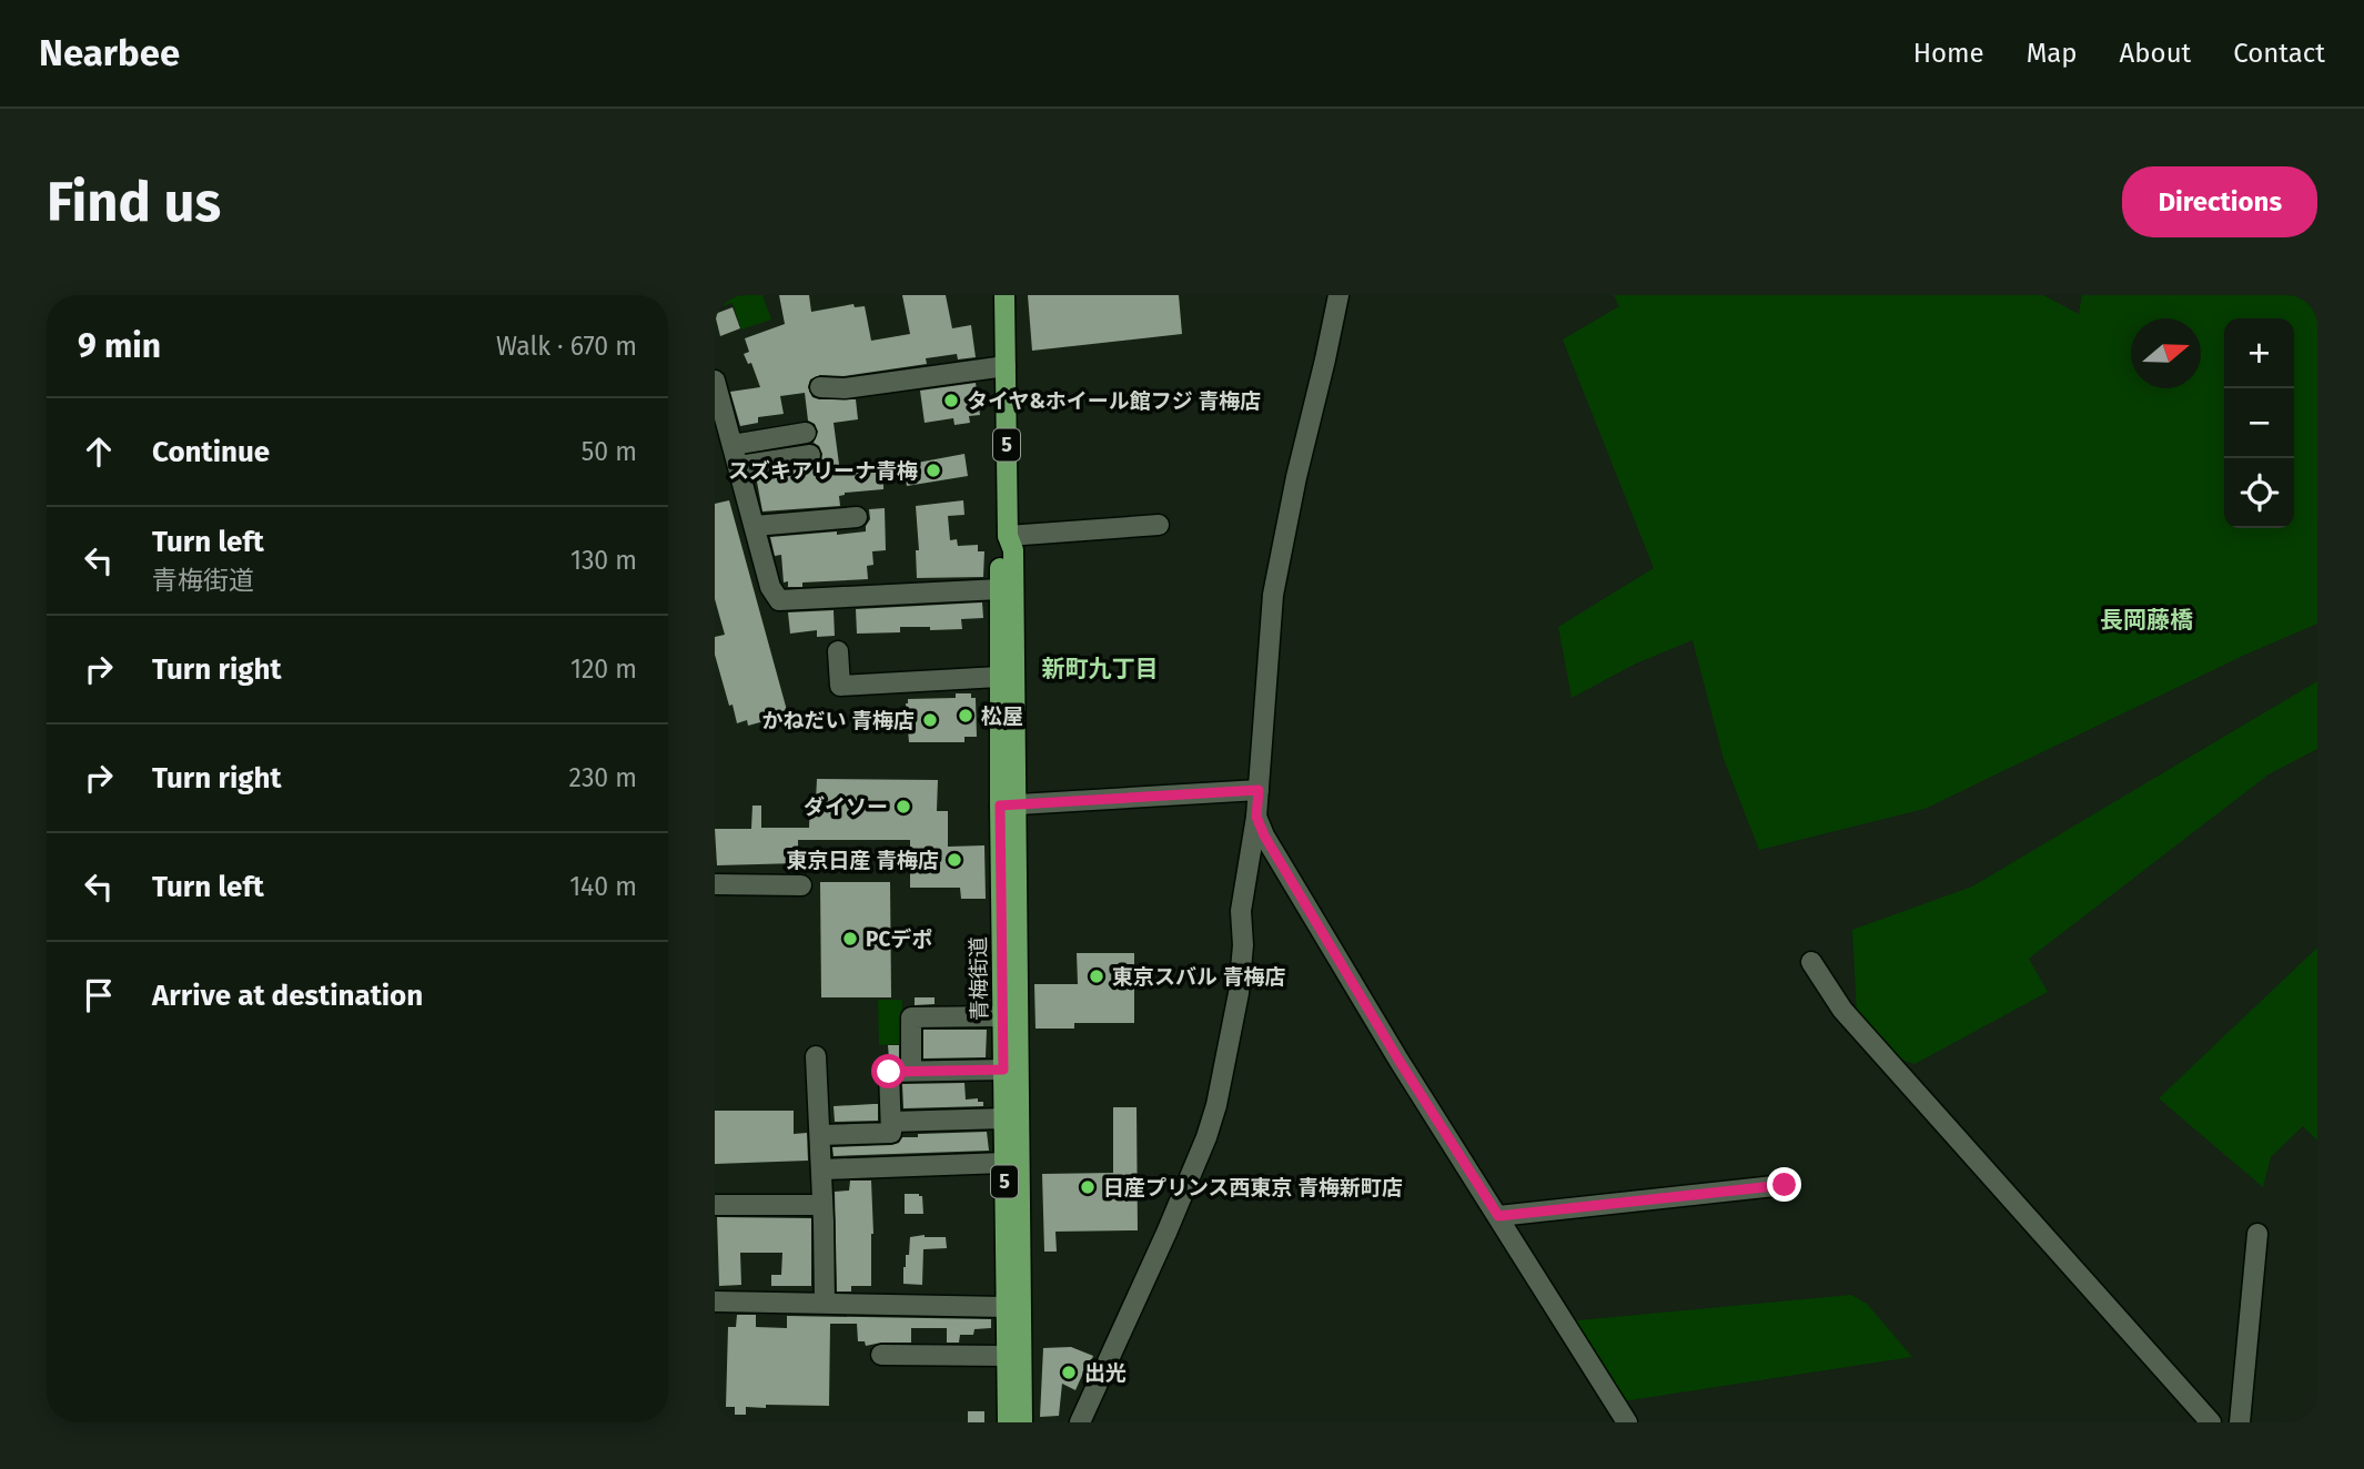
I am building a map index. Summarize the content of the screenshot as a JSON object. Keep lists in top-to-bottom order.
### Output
{
  "streets": {
    "main road": ["5", "青梅街道"]
  },
  "districts": ["長岡藤橋", "新町九丁目"],
  "places": [
    "タイヤ&ホイール館フジ 青梅店",
    "スズキアリーナ青梅",
    "松屋",
    "かねだい 青梅店",
    "ダイソー",
    "東京日産 青梅店",
    "PCデポ",
    "東京スバル 青梅店",
    "日産プリンス西東京 青梅新町店",
    "出光"
  ],
  "north": "right",
  "page": {
    "header": "Nearbee",
    "nav": [
      "Home",
      "Map",
      "About",
      "Contact"
    ],
    "buttons": "Directions",
    "title": "Find us",
    "heading": ["9 min", "Walk · 670 m"],
    "map_buttons": ["+", "−"],
    "list": [
      ["Continue", "50 m"],
      ["Turn left", "青梅街道", "130 m"],
      ["Turn right", "120 m"],
      ["Turn right", "230 m"],
      ["Turn left", "140 m"],
      "Arrive at destination"
    ]
  }
}
